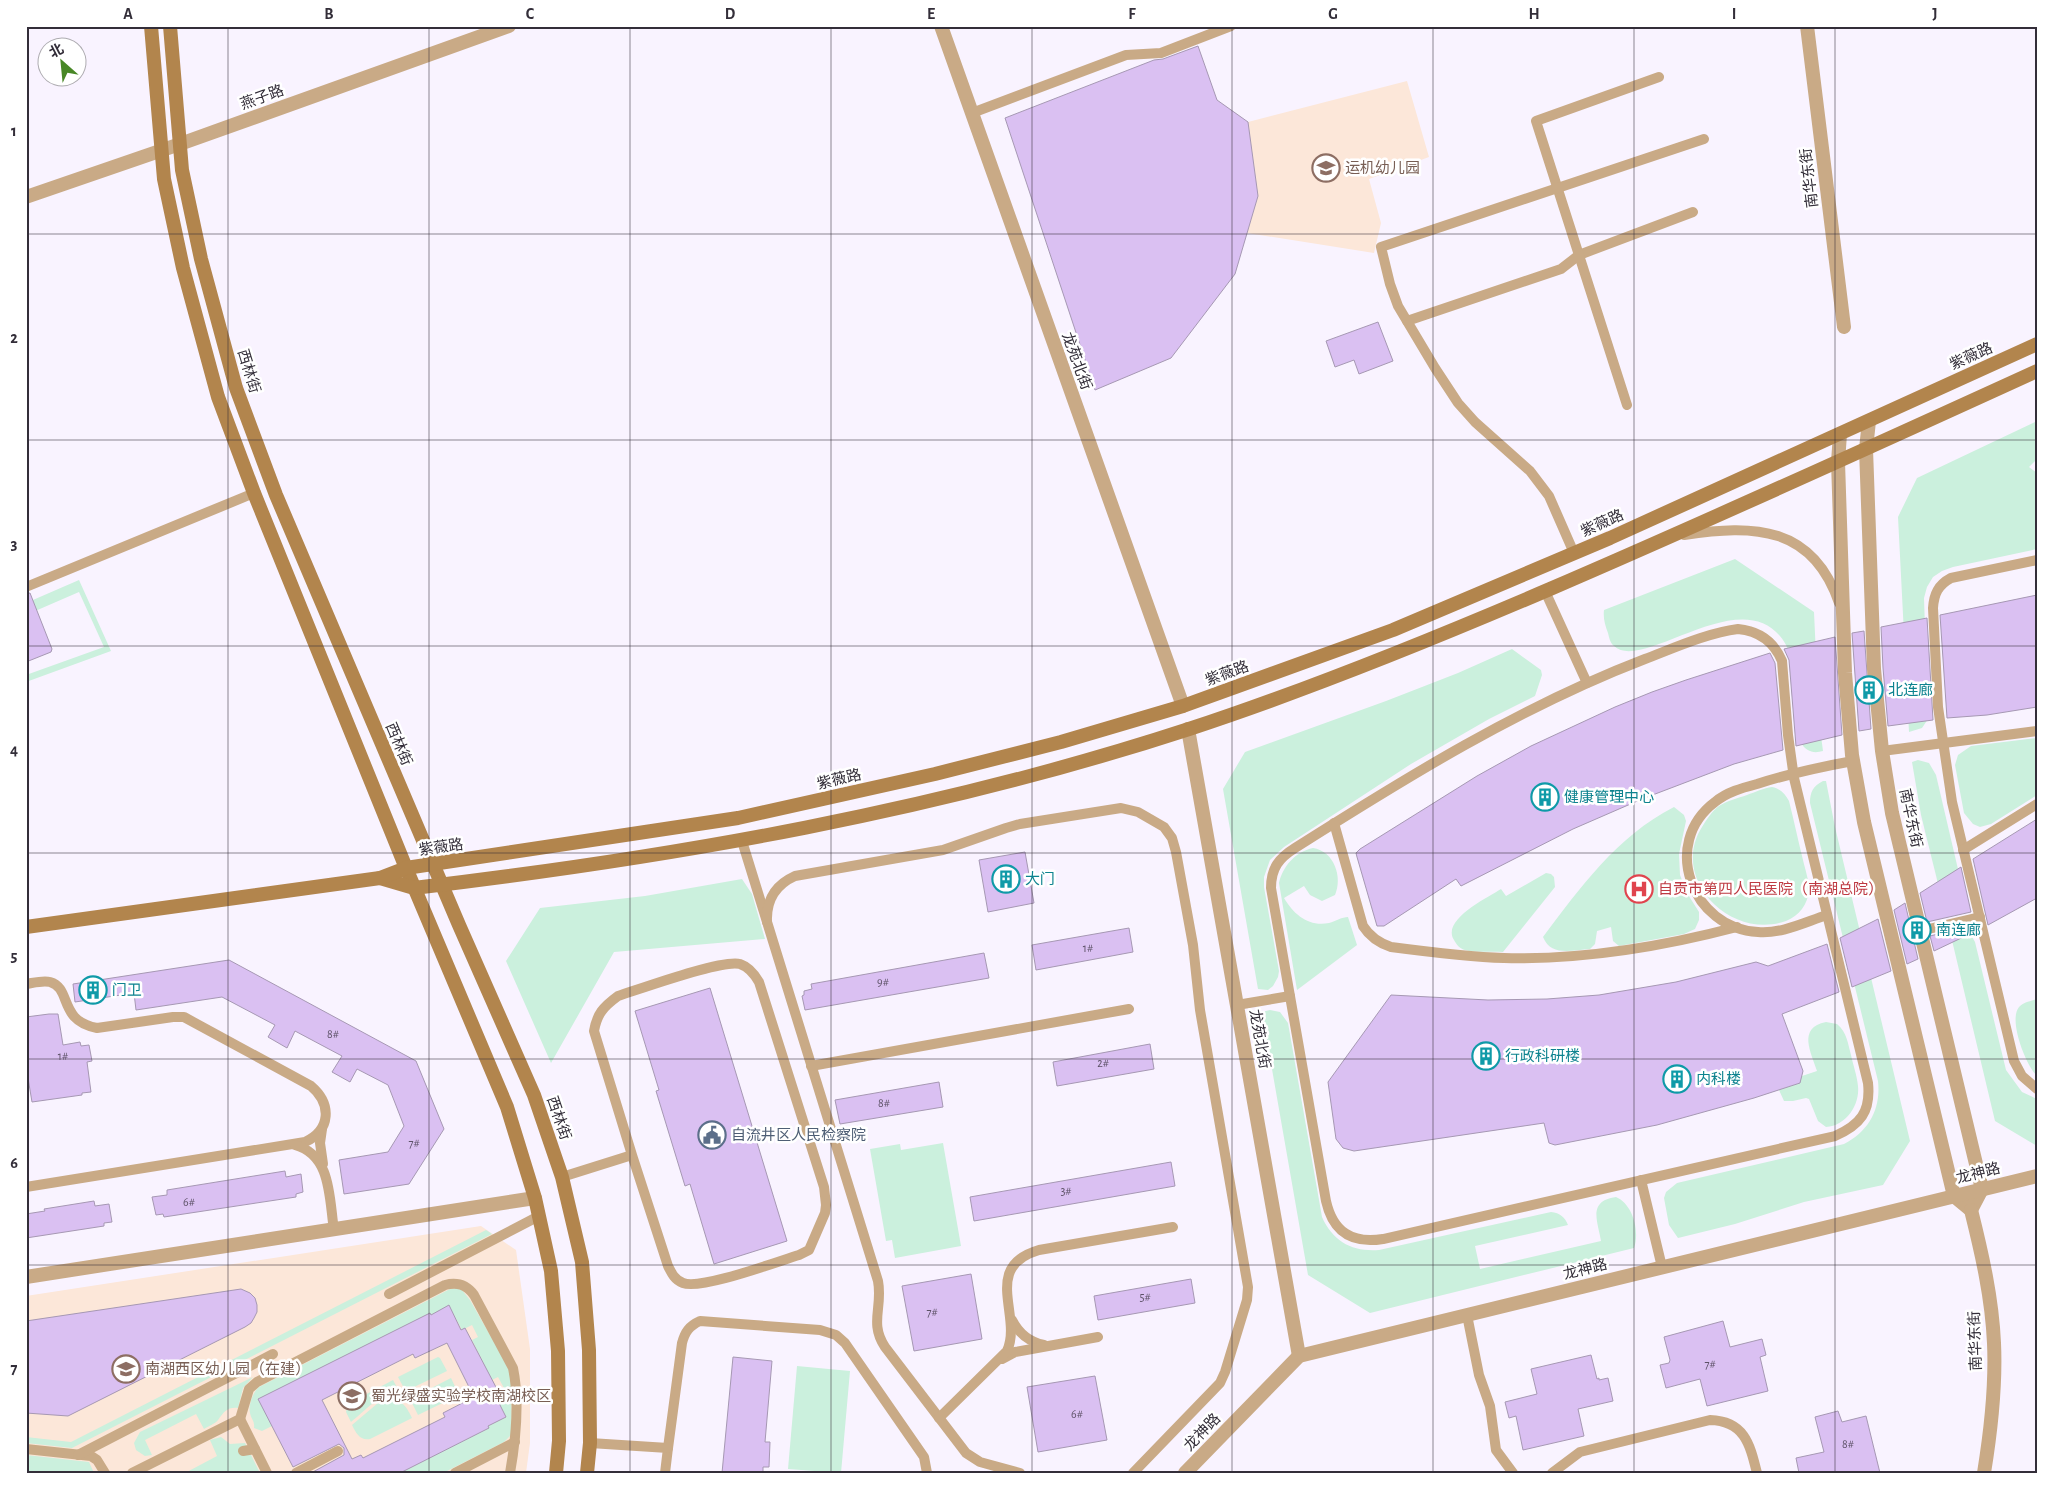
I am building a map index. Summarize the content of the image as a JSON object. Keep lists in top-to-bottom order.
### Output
{
  "streets": {
    "main road": ["紫薇路", "西林街"],
    "street": [
      "燕子路",
      "南华东街",
      "龙苑北街",
      "龙神路"
    ]
  },
  "crossings": [
    ["燕子路", "西林街"],
    ["南华东街", "紫薇路"],
    ["南华东街", "龙神路"],
    ["紫薇路", "龙苑北街"],
    ["紫薇路", "西林街"],
    ["龙苑北街", "龙神路"]
  ],
  "places": {
    "school or university": ["运机幼儿园", "南湖西区幼儿园（在建）", "蜀光绿盛实验学校南湖校区"],
    "building": [
      "北连廊",
      "健康管理中心",
      "大门",
      "南连廊",
      "门卫",
      "行政科研楼",
      "内科楼"
    ],
    "hospital": ["自贡市第四人民医院（南湖总院）"],
    "public building": ["自流井区人民检察院"]
  },
  "house_numbers": [
    "1#",
    "9#",
    "8#",
    "1#",
    "2#",
    "8#",
    "7#",
    "3#",
    "6#",
    "5#",
    "7#",
    "7#",
    "6#",
    "8#"
  ],
  "north": "top left",
  "grid": {
    "columns": [
      "A",
      "B",
      "C",
      "D",
      "E",
      "F",
      "G",
      "H",
      "I",
      "J"
    ],
    "rows": [
      "1",
      "2",
      "3",
      "4",
      "5",
      "6",
      "7"
    ]
  }
}
